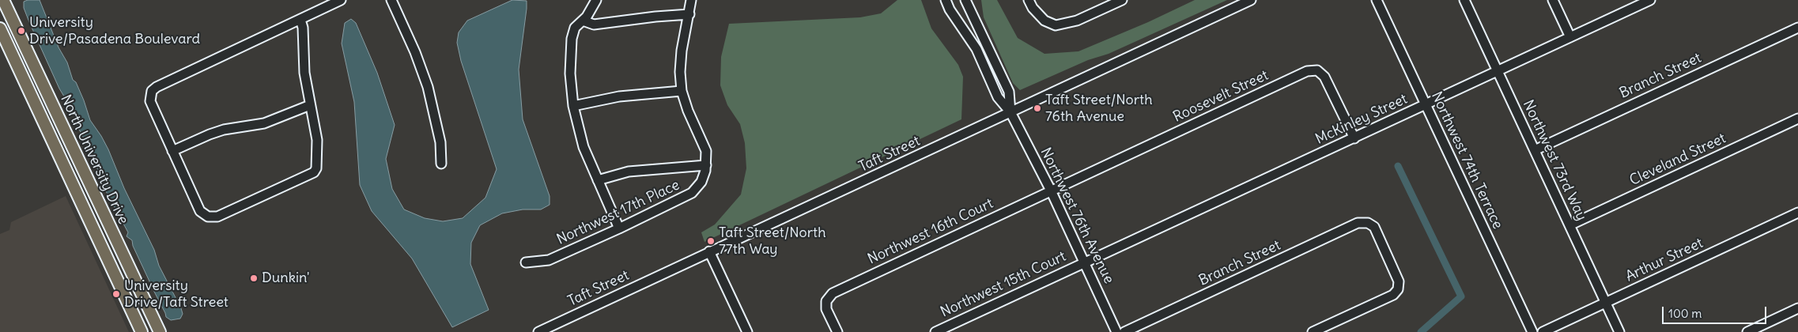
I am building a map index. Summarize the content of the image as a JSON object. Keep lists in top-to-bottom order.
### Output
{
  "streets": {
    "main road": ["North University Drive"],
    "street": [
      "Branch Street",
      "Roosevelt Street",
      "McKinley Street",
      "Taft Street",
      "Cleveland Street",
      "Northwest 74th Terrace",
      "Northwest 73rd Way",
      "Northwest 17th Place",
      "Northwest 76th Avenue",
      "Northwest 16th Court",
      "Arthur Street",
      "Northwest 15th Court"
    ]
  },
  "crossings": [
    ["Branch Street", "Northwest 73rd Way"],
    ["Roosevelt Street", "McKinley Street"],
    ["Roosevelt Street", "Northwest 76th Avenue"],
    ["Roosevelt Street", "Northwest 16th Court"],
    ["McKinley Street", "Northwest 74th Terrace"],
    ["McKinley Street", "Northwest 73rd Way"],
    ["McKinley Street", "Northwest 76th Avenue"],
    ["McKinley Street", "Northwest 15th Court"],
    ["Taft Street", "Northwest 76th Avenue"],
    ["Cleveland Street", "Northwest 73rd Way"],
    ["Northwest 73rd Way", "Arthur Street"],
    ["Northwest 76th Avenue", "Northwest 16th Court"],
    ["Northwest 76th Avenue", "Northwest 15th Court"]
  ],
  "places": [
    "University Drive/Pasadena Boulevard",
    "Taft Street/North 76th Avenue",
    "Taft Street/North 77th Way",
    "Dunkin'",
    "University Drive/Taft Street"
  ],
  "scale_bar": "100 m"
}
